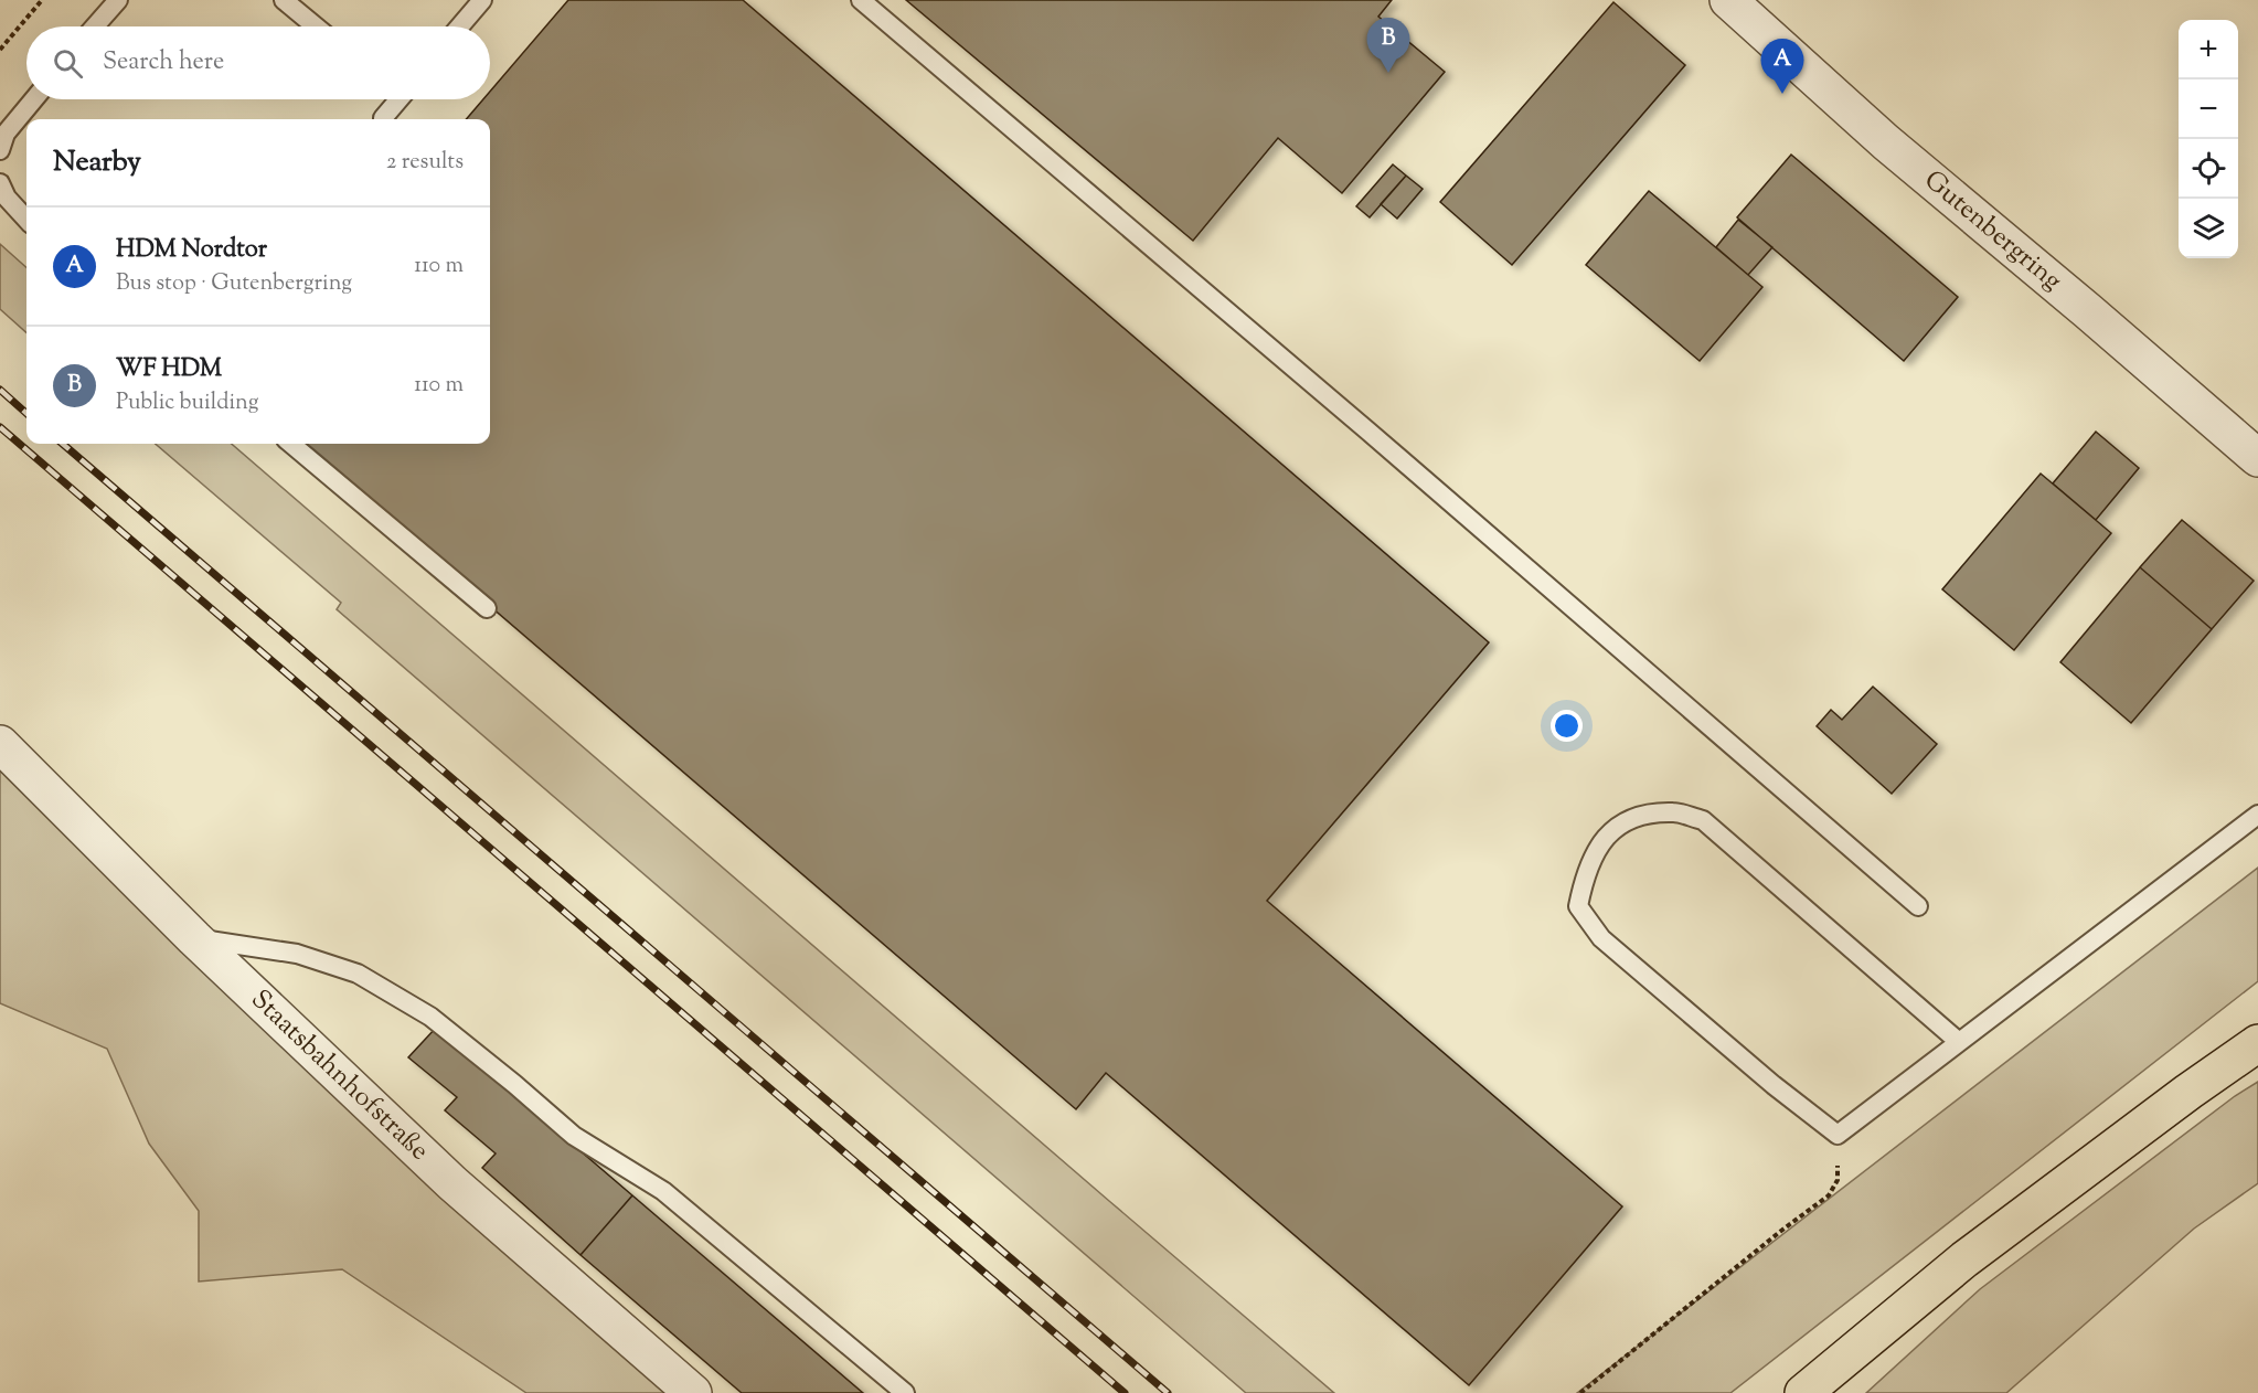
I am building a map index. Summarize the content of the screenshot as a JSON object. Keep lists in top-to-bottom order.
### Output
{
  "streets": {
    "street": ["Gutenbergring", "Staatsbahnhofstraße"]
  },
  "page": {
    "pins": ["B", "A"],
    "map_buttons": ["+", "−"],
    "search": "Search here",
    "heading": ["Nearby", "2 results"],
    "list": [
      {
        "mark": "A",
        "name": "HDM Nordtor",
        "note": "Bus stop · Gutenbergring",
        "value": "110 m"
      },
      {
        "mark": "B",
        "name": "WF HDM",
        "note": "Public building",
        "value": "110 m"
      }
    ]
  }
}
